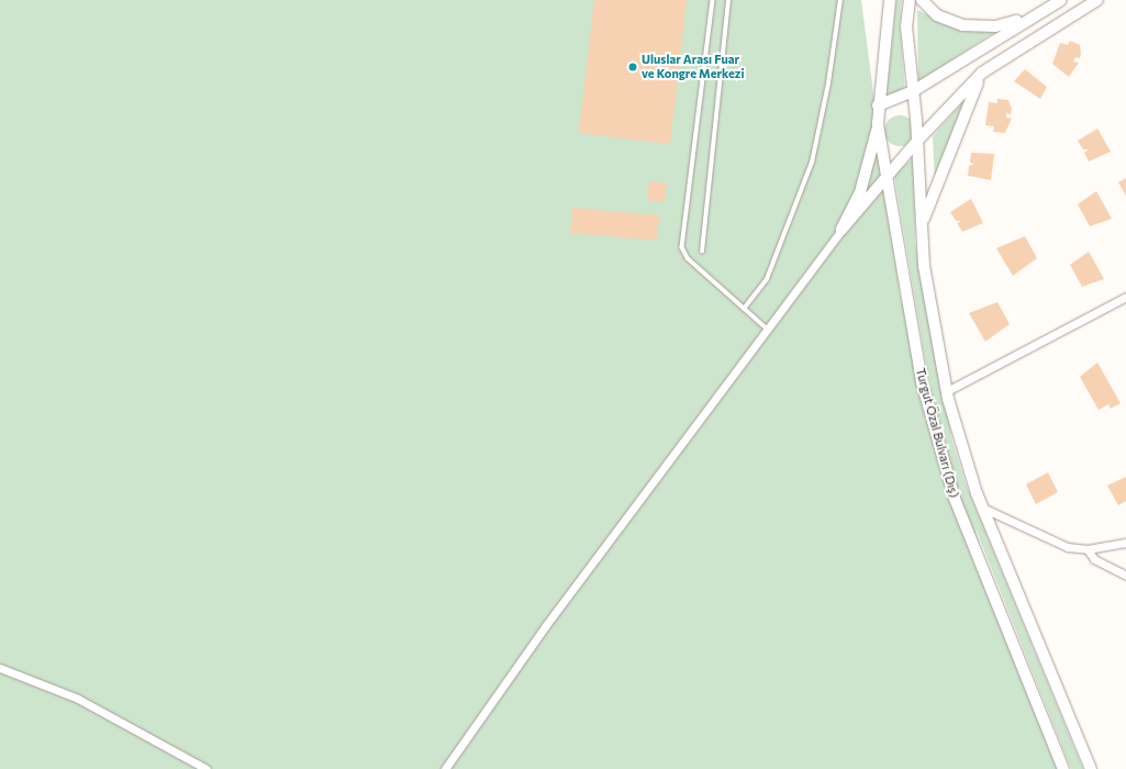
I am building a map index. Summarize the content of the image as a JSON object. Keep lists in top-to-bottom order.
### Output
{
  "streets": {
    "main road": ["Turgut Özal Bulvarı (Dış)"]
  },
  "places": ["Uluslar Arası Fuar ve Kongre Merkezi"]
}
